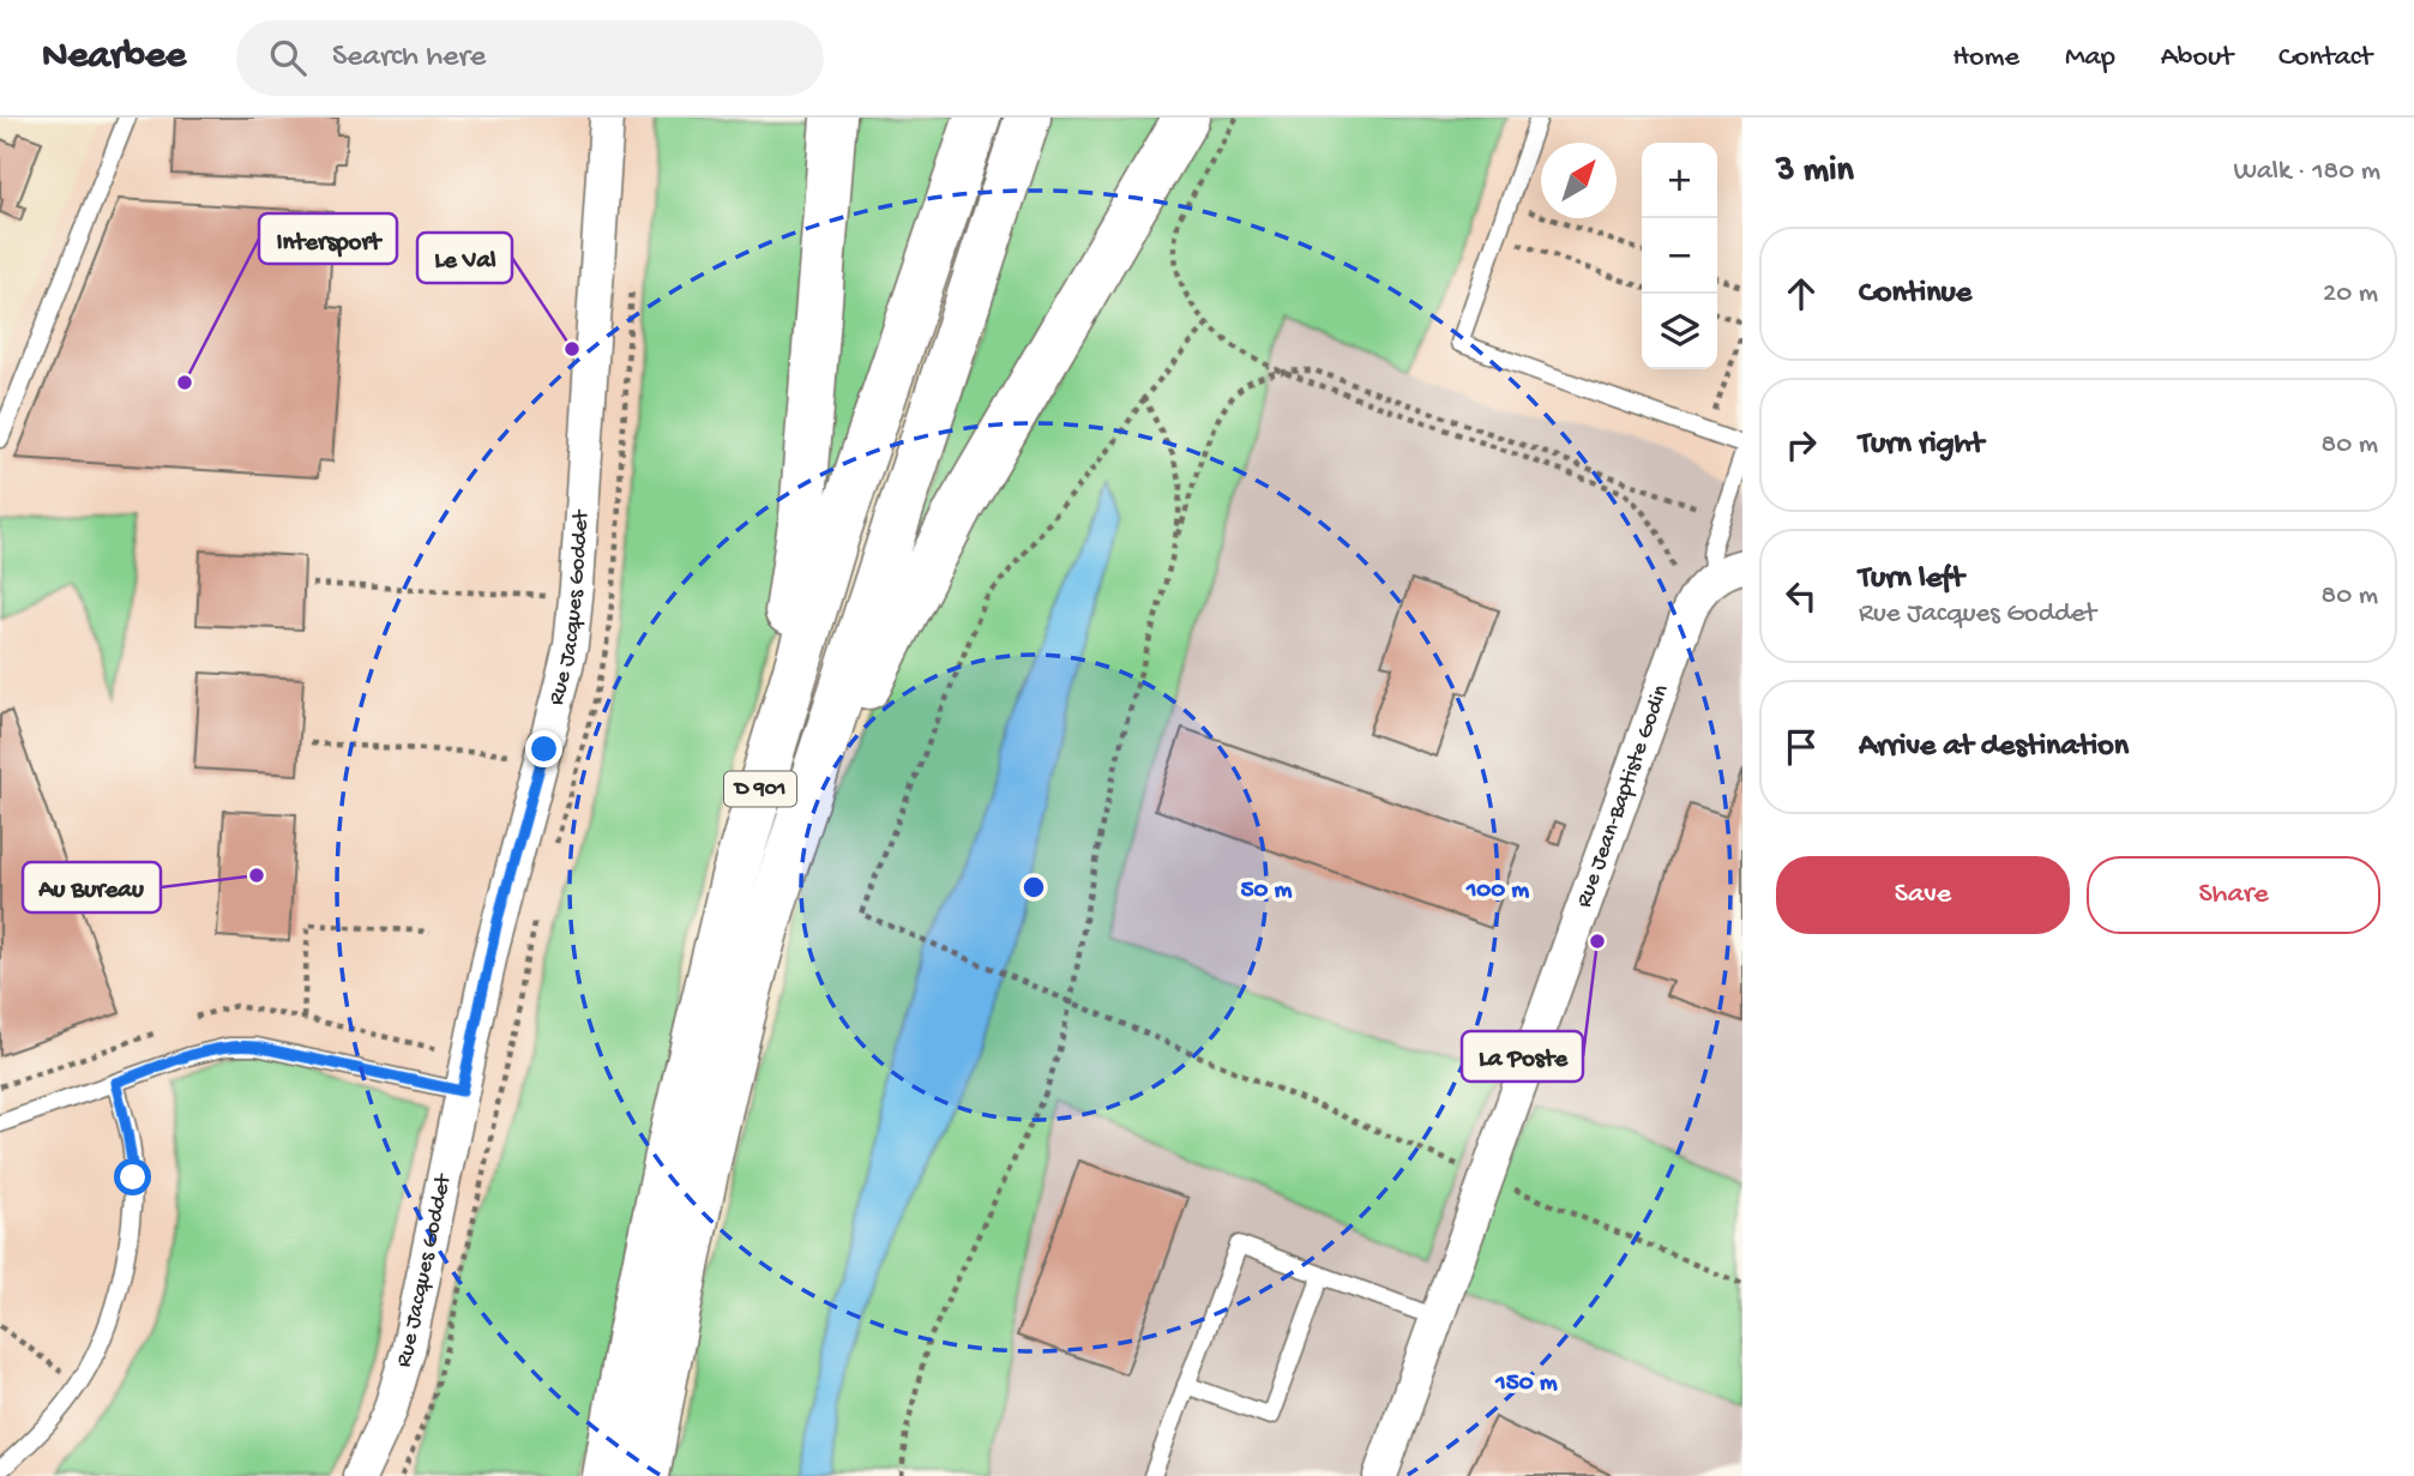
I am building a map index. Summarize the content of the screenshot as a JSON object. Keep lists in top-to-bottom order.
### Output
{
  "streets": {
    "main road": ["D 901"],
    "street": ["Rue Jacques Goddet", "Rue Jean-Baptiste Godin"]
  },
  "places": [
    "Le Val",
    "Intersport",
    "Au Bureau",
    "La Poste"
  ],
  "north": "top right",
  "page": {
    "header": "Nearbee",
    "search": "Search here",
    "nav": [
      "Home",
      "Map",
      "About",
      "Contact"
    ],
    "heading": ["3 min", "Walk · 180 m"],
    "map_buttons": ["+", "−"],
    "list": [
      ["Continue", "20 m"],
      ["Turn right", "80 m"],
      ["Turn left", "Rue Jacques Goddet", "80 m"],
      "Arrive at destination"
    ],
    "buttons": ["Save", "Share"]
  },
  "rings": ["50 m", "100 m", "150 m"]
}
